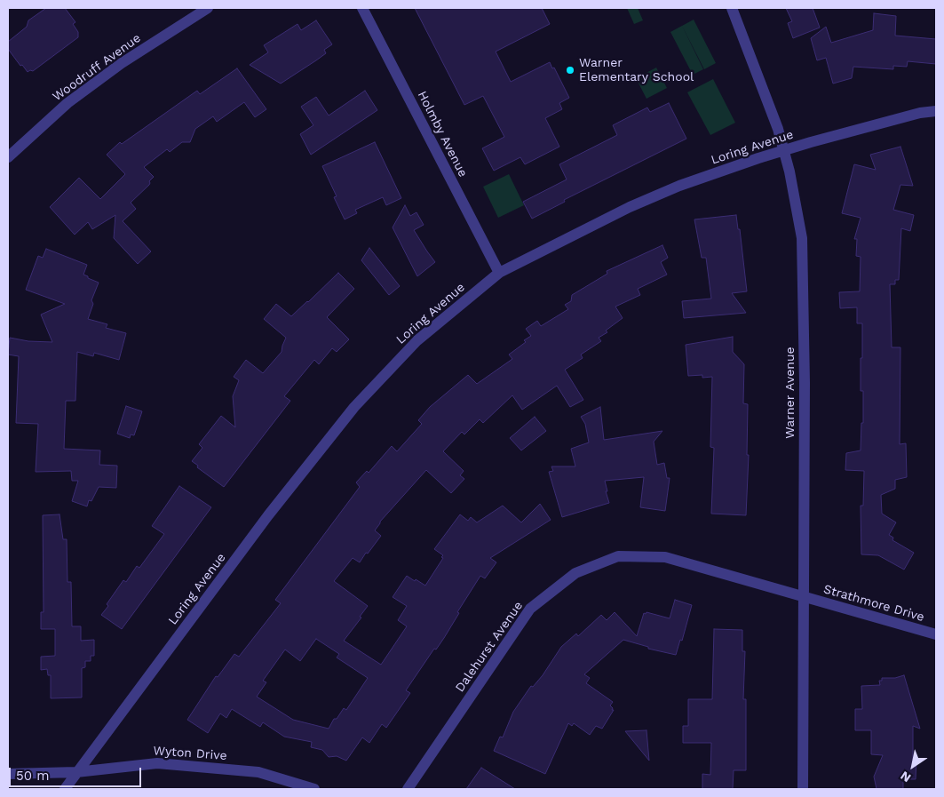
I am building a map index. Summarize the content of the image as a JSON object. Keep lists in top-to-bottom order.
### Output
{
  "streets": {
    "street": [
      "Woodruff Avenue",
      "Holmby Avenue",
      "Loring Avenue",
      "Warner Avenue",
      "Strathmore Drive",
      "Dalehurst Avenue",
      "Wyton Drive"
    ]
  },
  "crossings": [
    ["Holmby Avenue", "Loring Avenue"],
    ["Loring Avenue", "Warner Avenue"],
    ["Loring Avenue", "Wyton Drive"],
    ["Warner Avenue", "Strathmore Drive"],
    ["Warner Avenue", "Dalehurst Avenue"],
    ["Strathmore Drive", "Dalehurst Avenue"]
  ],
  "places": ["Warner Elementary School"],
  "scale_bar": "50 m",
  "north": "bottom left"
}
